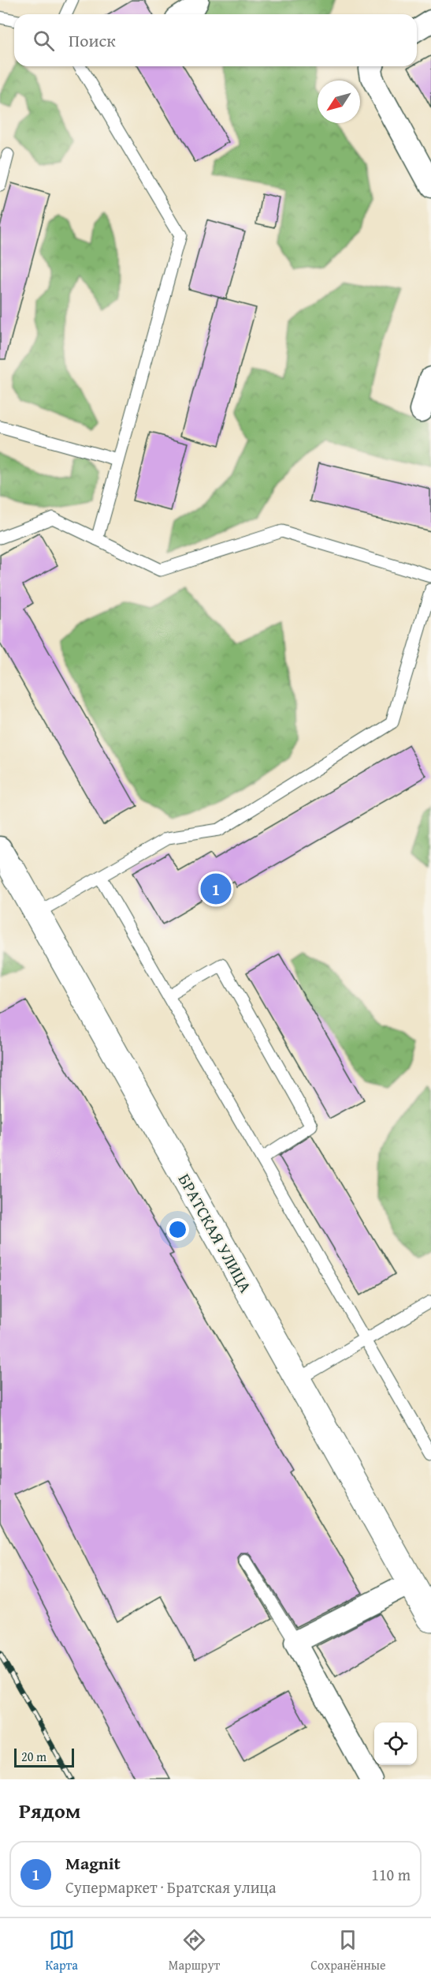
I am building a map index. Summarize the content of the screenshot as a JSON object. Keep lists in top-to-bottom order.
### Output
{
  "streets": {
    "street": ["БРАТСКАЯ УЛИЦА"]
  },
  "scale_bar": "20 m",
  "north": "bottom left",
  "page": {
    "search": "Поиск",
    "pins": "1",
    "scale": "20 m",
    "heading": "Рядом",
    "list": [
      {
        "mark": "1",
        "name": "Magnit",
        "note": "Супермаркет · Братская улица",
        "value": "110 m"
      }
    ],
    "nav": ["Карта", "Маршрут", "Сохранённые"]
  }
}
